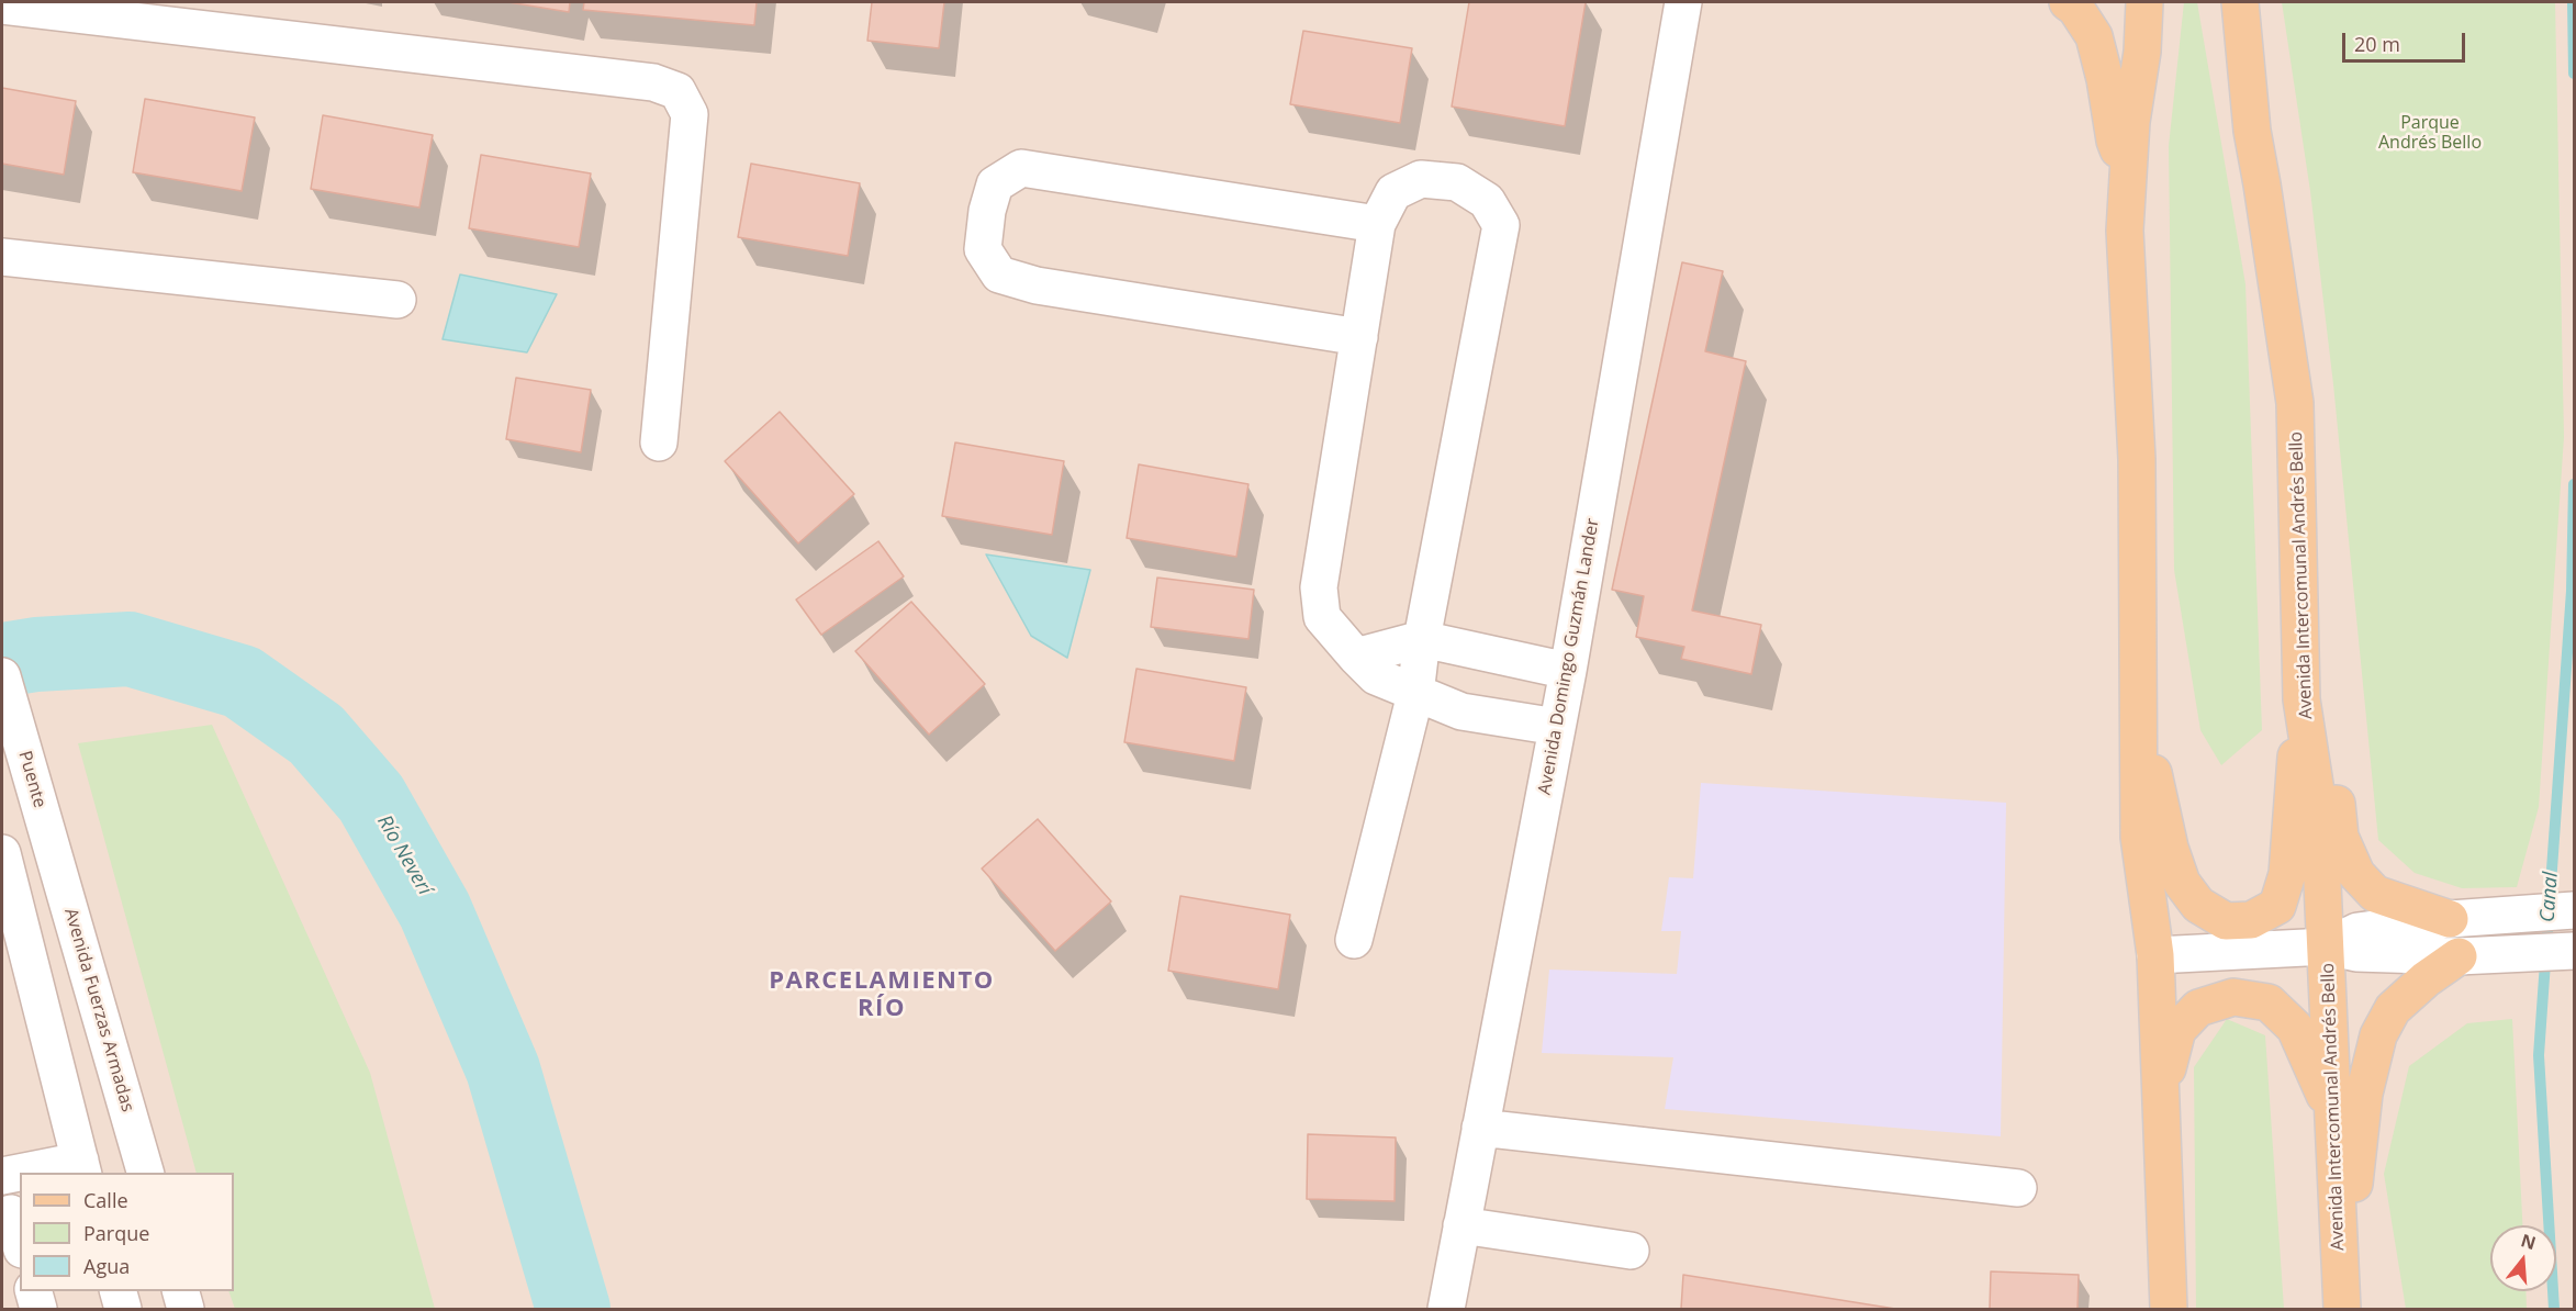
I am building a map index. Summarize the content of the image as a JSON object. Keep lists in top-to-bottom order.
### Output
{
  "streets": {
    "main road": ["Avenida Intercomunal Andrés Bello"],
    "street": ["Avenida Domingo Guzmán Lander", "Puente", "Avenida Fuerzas Armadas"]
  },
  "crossings": [
    ["Puente", "Avenida Fuerzas Armadas"]
  ],
  "districts": ["PARCELAMIENTO RÍO"],
  "water": ["Río Neverí", "Canal"],
  "parks": ["Parque Andrés Bello"],
  "legend": ["Calle", "Parque", "Agua"],
  "scale_bar": "20 m",
  "north": "top"
}
